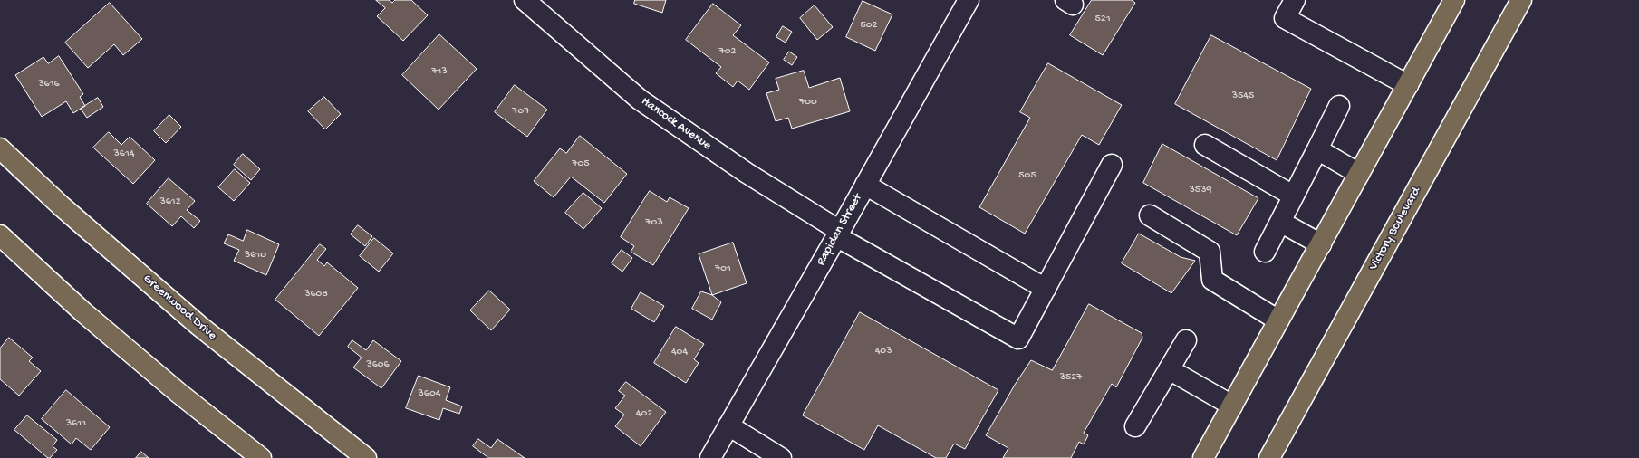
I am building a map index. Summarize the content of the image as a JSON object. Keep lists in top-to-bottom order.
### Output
{
  "streets": {
    "main road": ["Victory Boulevard", "Greenwood Drive"],
    "street": ["Hancock Avenue", "Rapidan Street"]
  },
  "crossings": [
    ["Hancock Avenue", "Rapidan Street"]
  ],
  "house_numbers": [
    "521",
    "502",
    "702",
    "713",
    "3616",
    "3545",
    "700",
    "707",
    "3614",
    "705",
    "505",
    "3539",
    "3612",
    "703",
    "3610",
    "701",
    "3608",
    "403",
    "404",
    "3606",
    "3527",
    "3604",
    "402",
    "3611"
  ]
}
